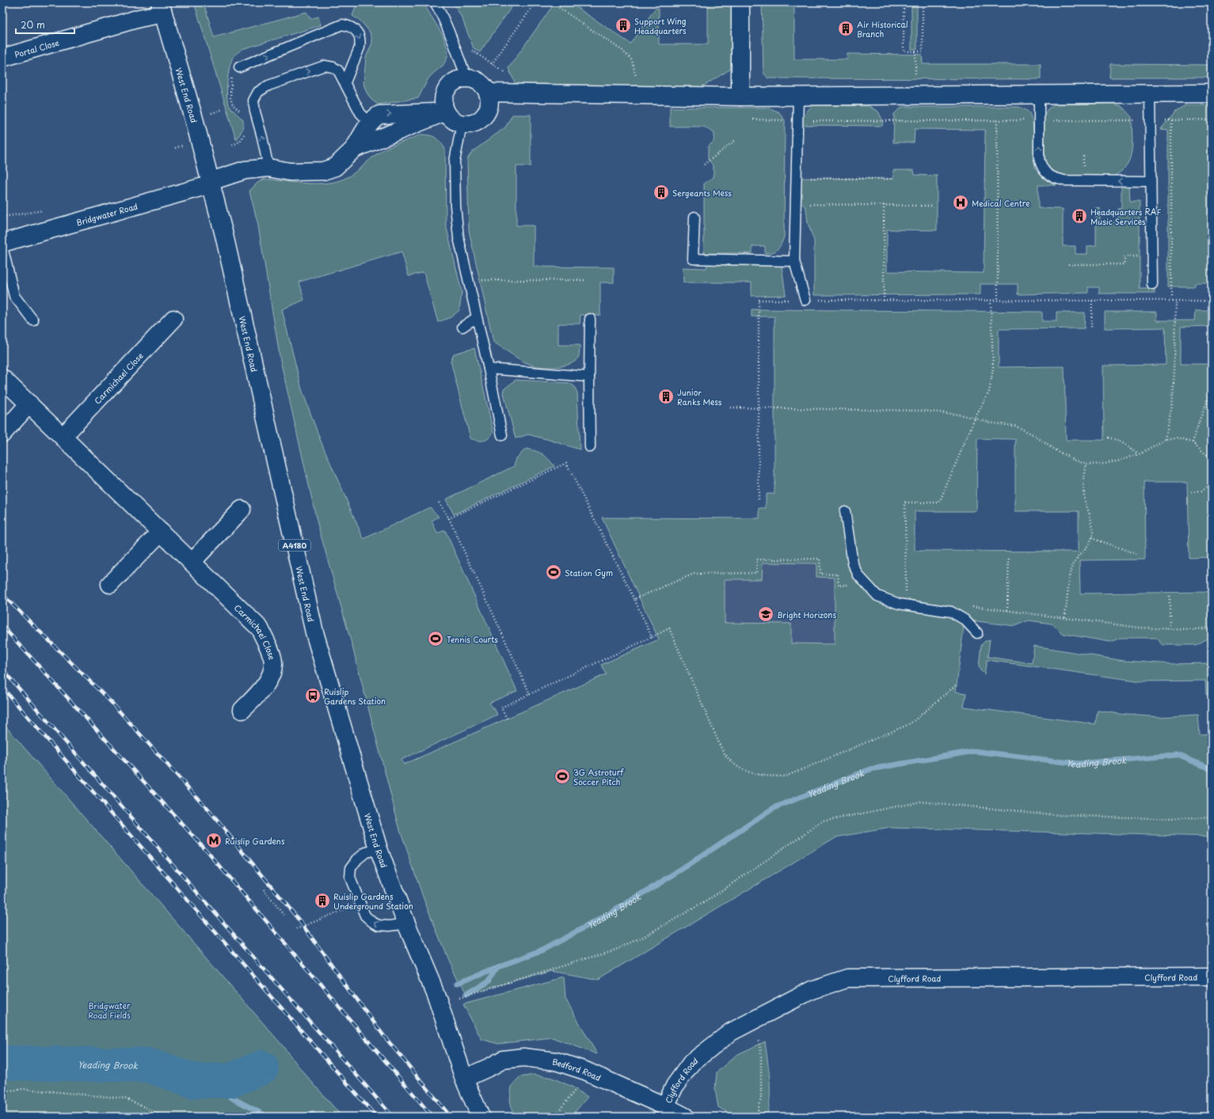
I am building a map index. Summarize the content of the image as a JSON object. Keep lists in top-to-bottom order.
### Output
{
  "streets": {
    "street": [
      "Portal Close",
      "West End Road",
      "Bridgwater Road",
      "Carmichael Close",
      "A4180",
      "Clyfford Road",
      "Bedford Road"
    ]
  },
  "crossings": [
    ["Portal Close", "West End Road"],
    ["West End Road", "Bridgwater Road"],
    ["West End Road", "Bedford Road"],
    ["Clyfford Road", "Bedford Road"]
  ],
  "water": ["Yeading Brook"],
  "parks": ["Bridgwater Road Fields"],
  "places": {
    "building": [
      "Support Wing Headquarters",
      "Air Historical Branch",
      "Sergeants Mess",
      "Headquarters RAF Music Services",
      "Junior Ranks Mess",
      "Ruislip Gardens Underground Station"
    ],
    "hospital": ["Medical Centre"],
    "sports": ["Station Gym", "Tennis Courts", "3G Astroturf Soccer Pitch"],
    "school or university": ["Bright Horizons"],
    "bus stop": ["Ruislip Gardens Station"],
    "metro station": ["Ruislip Gardens"]
  },
  "scale_bar": "20 m"
}
